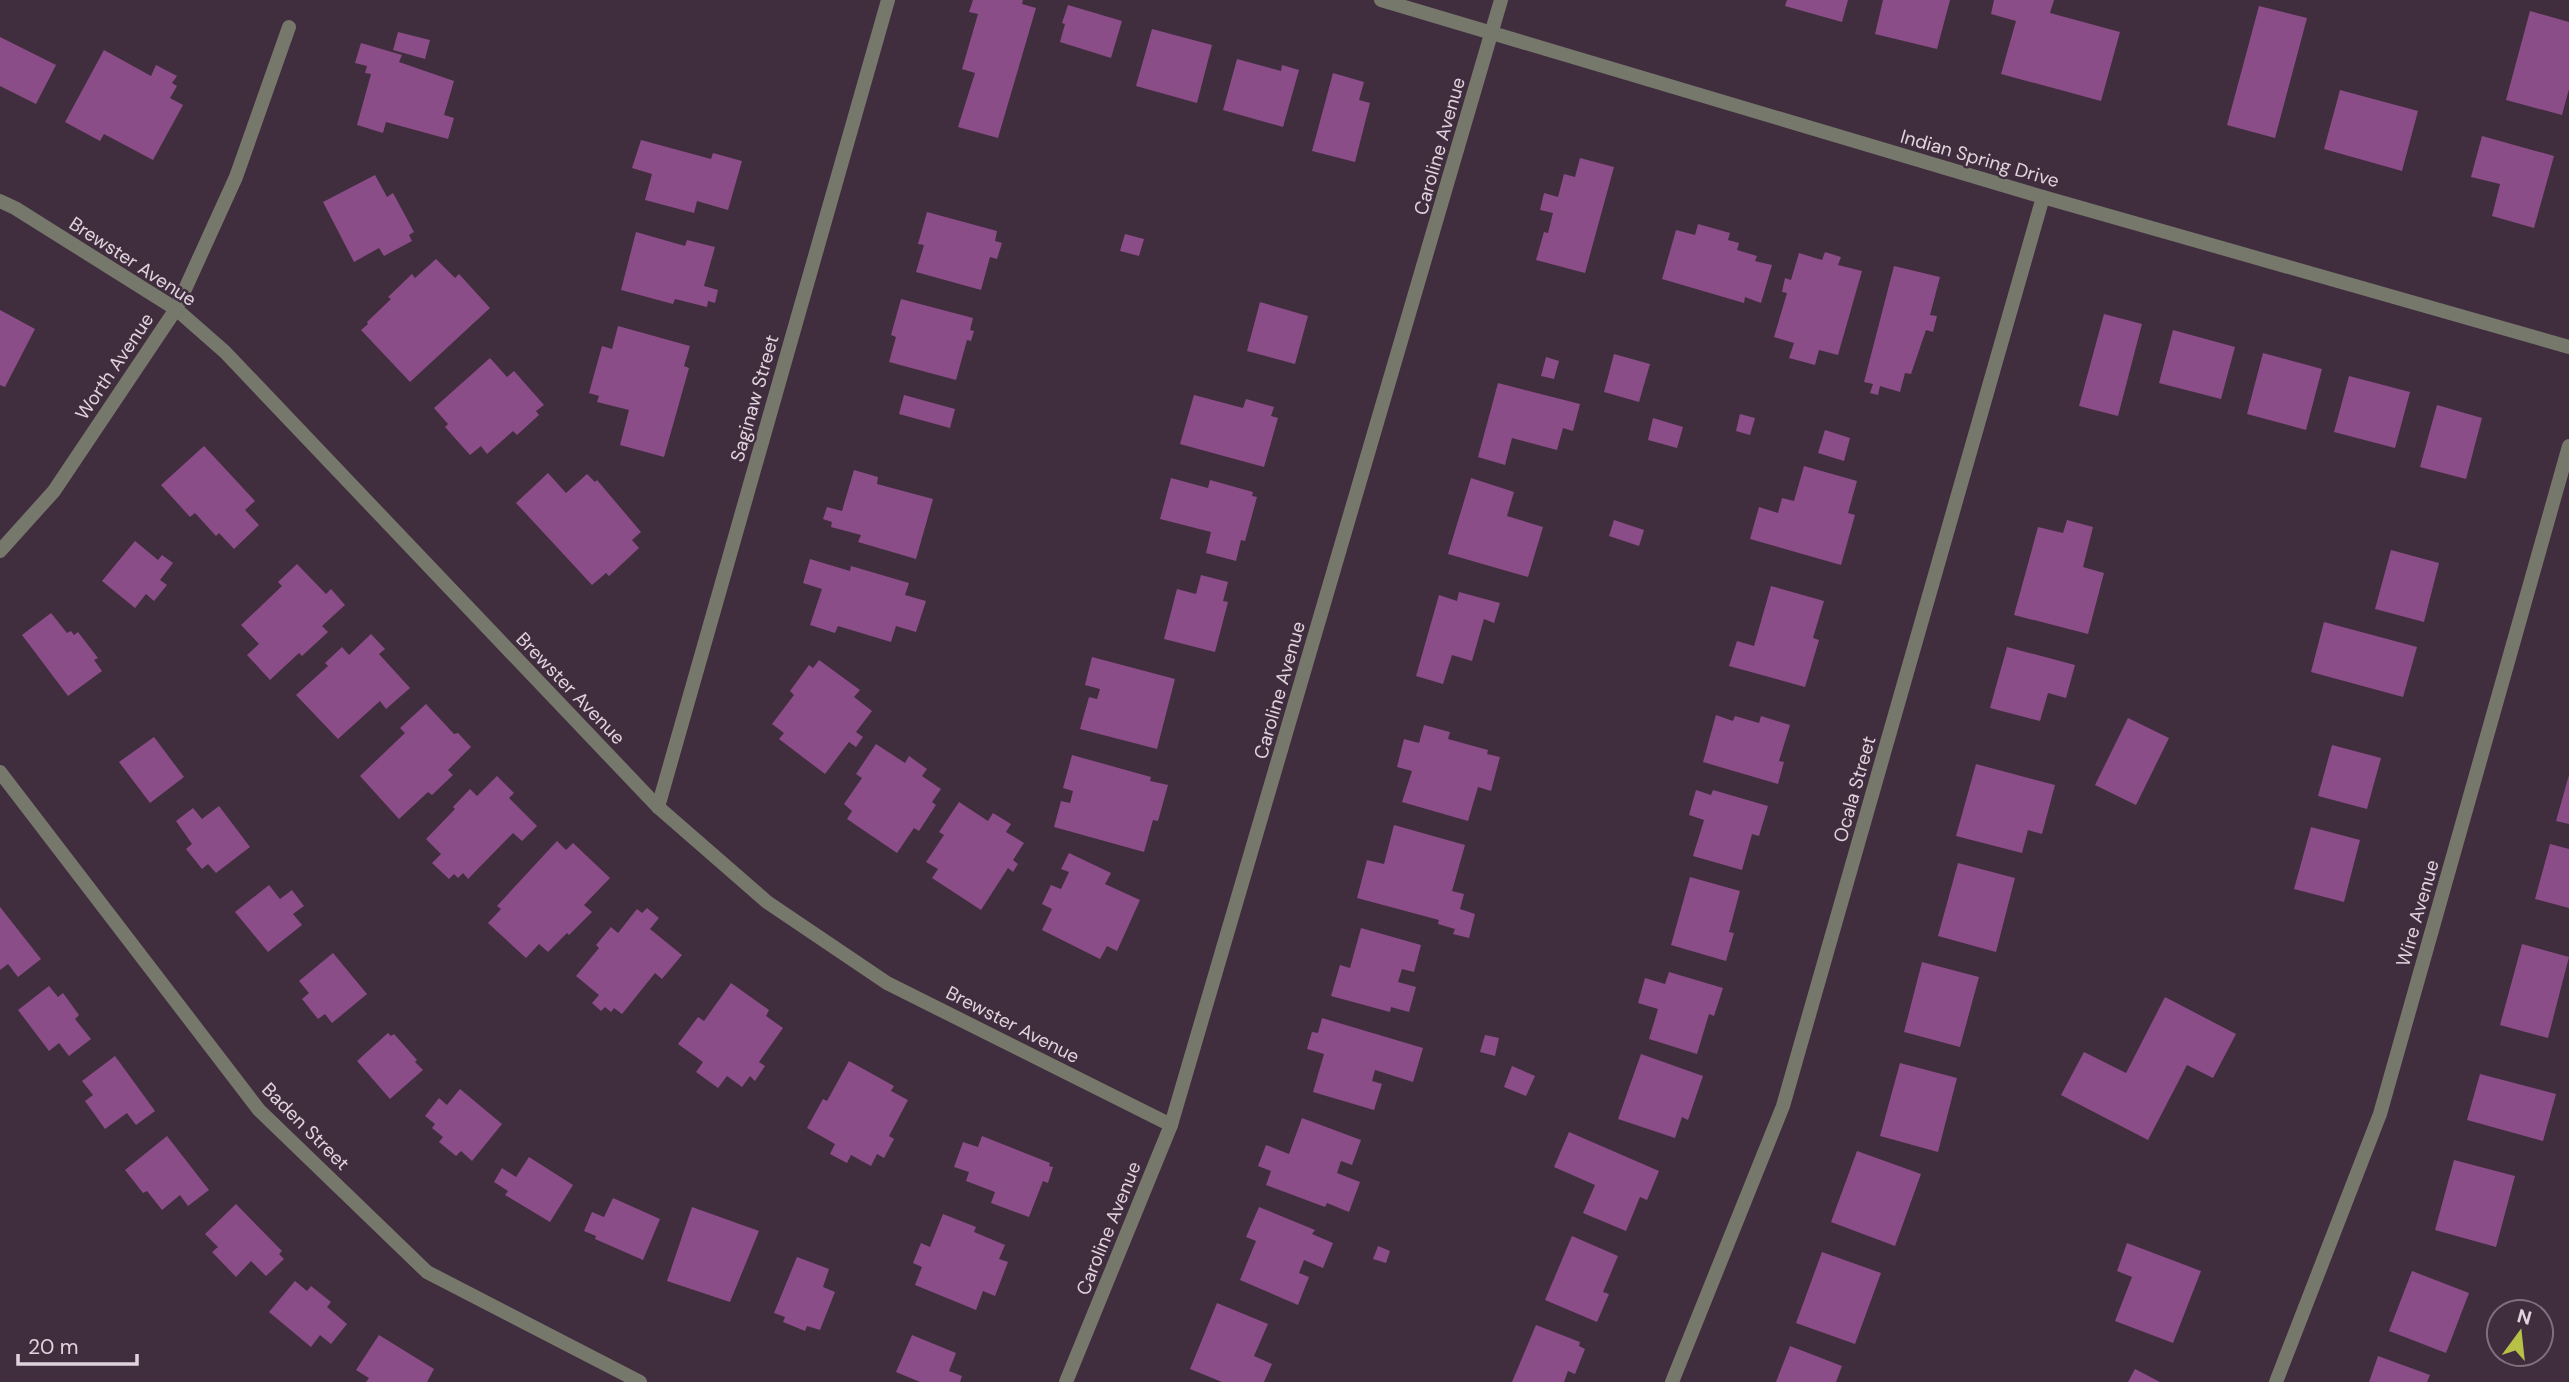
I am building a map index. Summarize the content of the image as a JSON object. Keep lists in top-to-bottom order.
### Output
{
  "streets": {
    "street": [
      "Caroline Avenue",
      "Indian Spring Drive",
      "Brewster Avenue",
      "Worth Avenue",
      "Saginaw Street",
      "Ocala Street",
      "Wire Avenue",
      "Baden Street"
    ]
  },
  "crossings": [
    ["Caroline Avenue", "Indian Spring Drive"],
    ["Caroline Avenue", "Brewster Avenue"],
    ["Indian Spring Drive", "Ocala Street"],
    ["Brewster Avenue", "Worth Avenue"],
    ["Brewster Avenue", "Saginaw Street"]
  ],
  "scale_bar": "20 m",
  "north": "top"
}
